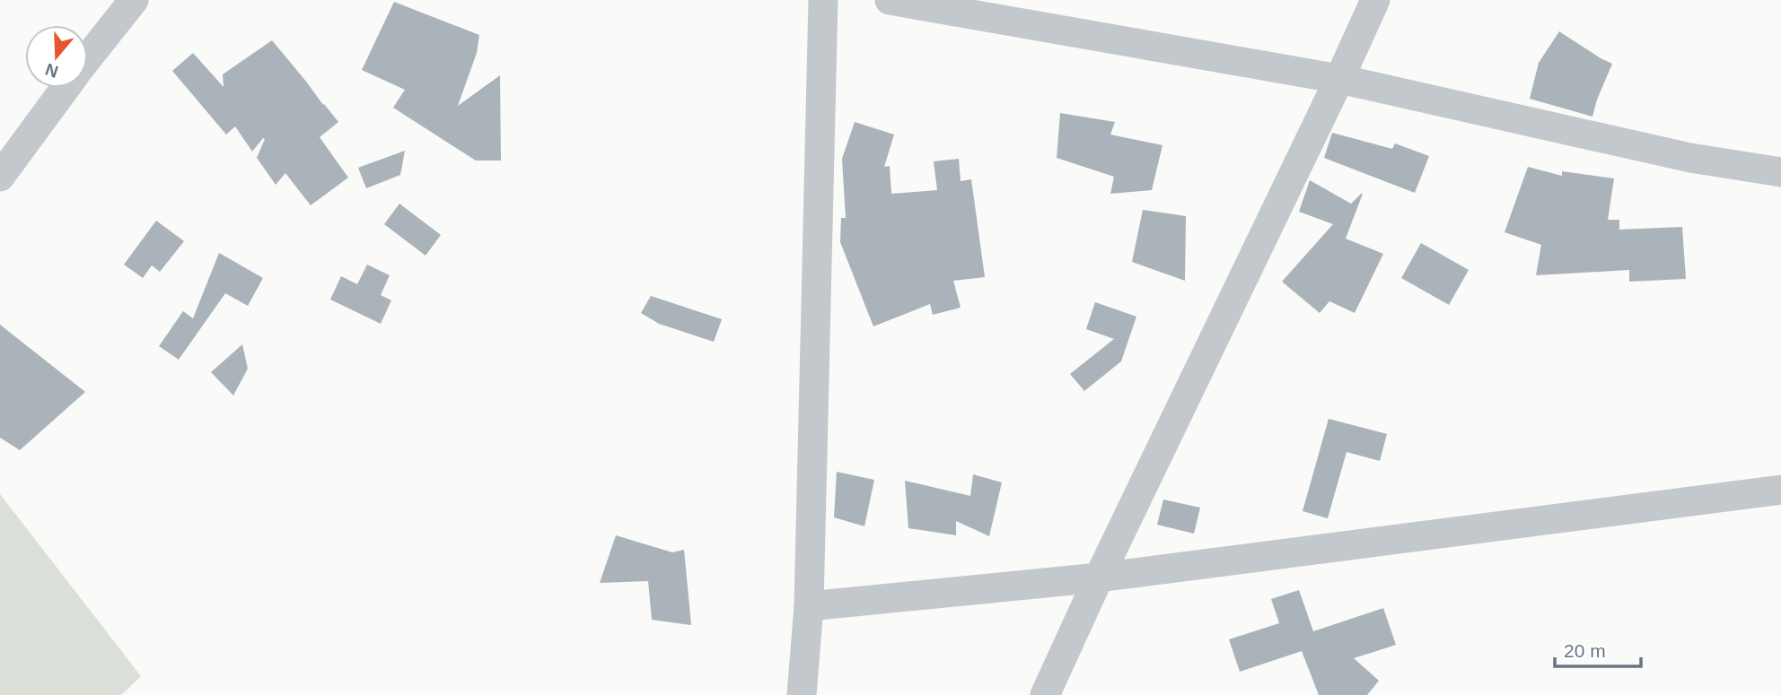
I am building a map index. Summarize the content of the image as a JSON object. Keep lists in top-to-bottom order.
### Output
{
  "scale_bar": "20 m",
  "north": "bottom"
}
